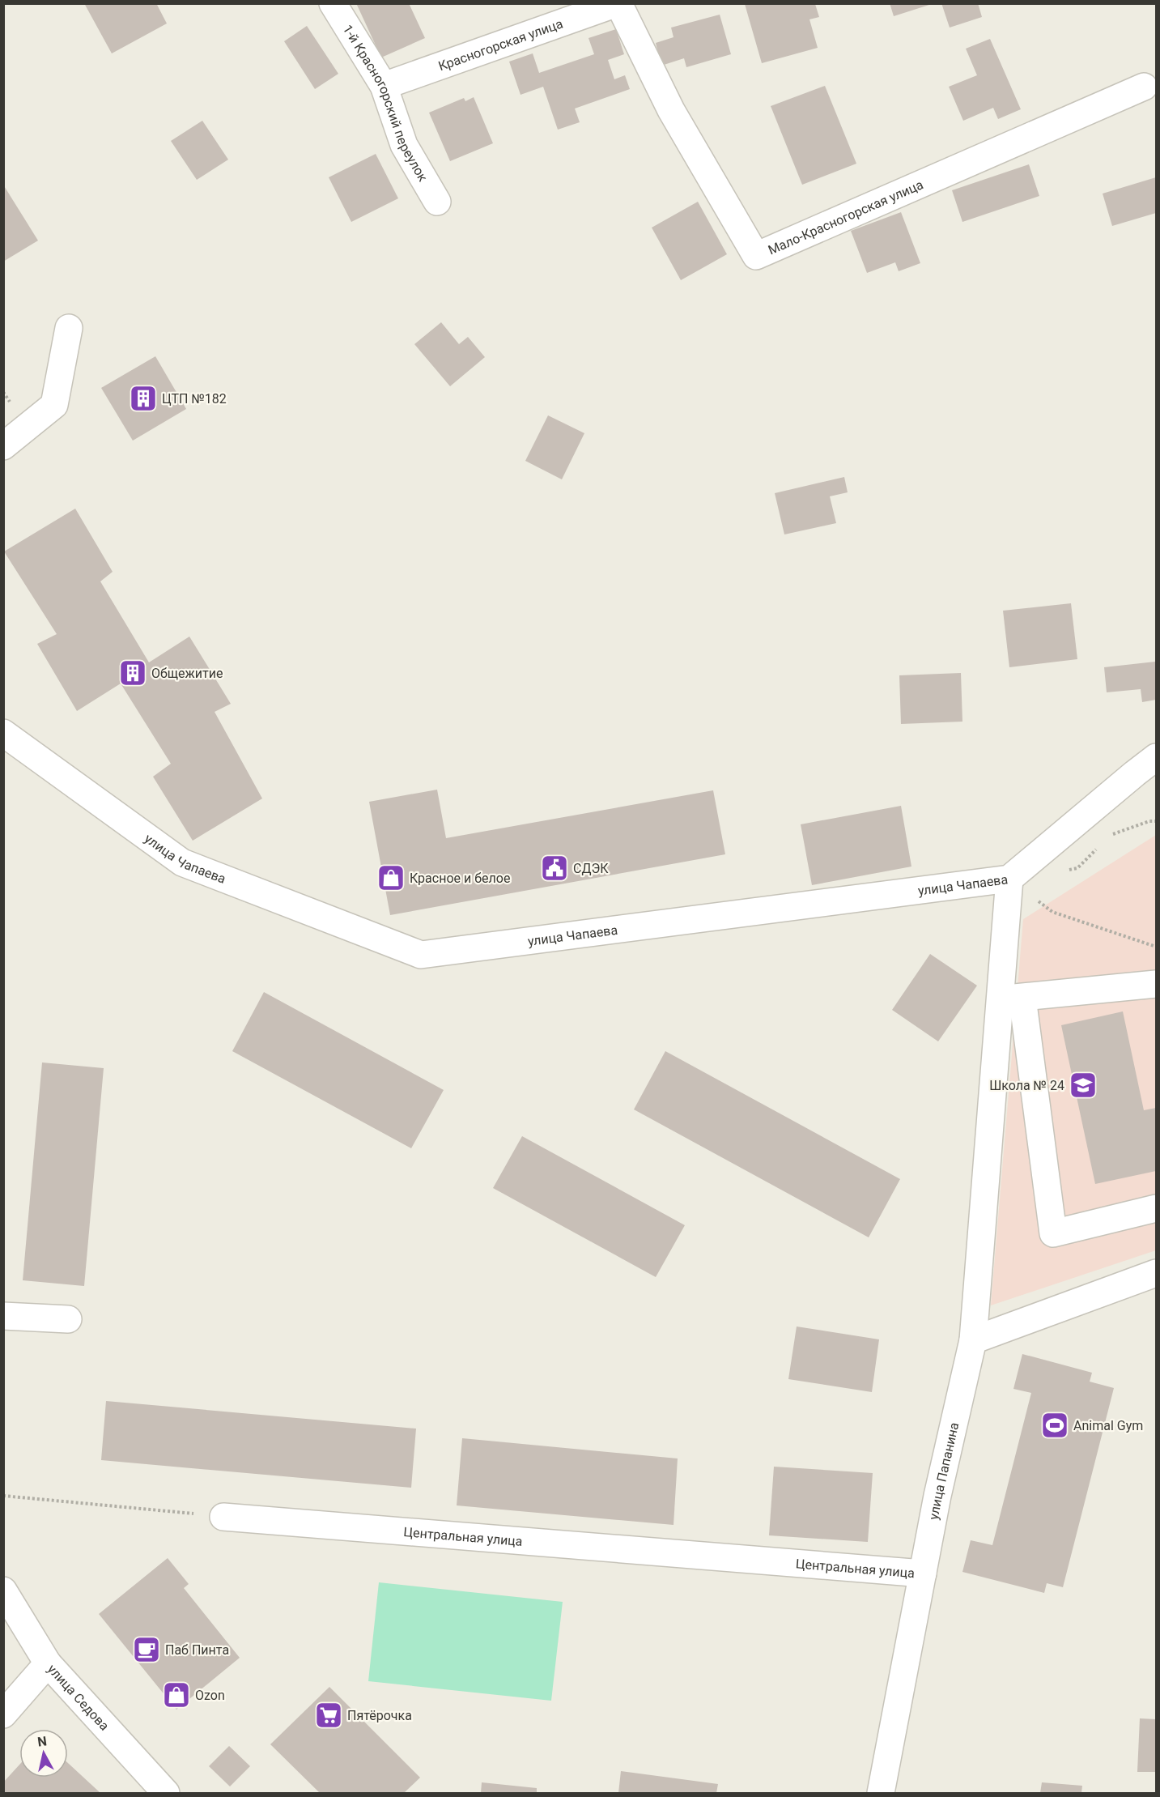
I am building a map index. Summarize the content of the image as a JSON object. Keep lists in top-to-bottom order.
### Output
{
  "streets": {
    "street": [
      "Красногорская улица",
      "1-й Красногорский переулок",
      "Мало-Красногорская улица",
      "улица Чапаева",
      "улица Папанина",
      "Центральная улица",
      "улица Седова"
    ]
  },
  "crossings": [
    ["Красногорская улица", "1-й Красногорский переулок"],
    ["Красногорская улица", "Мало-Красногорская улица"],
    ["улица Папанина", "Центральная улица"]
  ],
  "places": {
    "building": ["ЦТП №182", "Общежитие"],
    "public building": ["СДЭК"],
    "shop": ["Красное и белое", "Ozon"],
    "school or university": ["Школа № 24"],
    "sports": ["Animal Gym"],
    "cafe": ["Паб Пинта"],
    "supermarket": ["Пятёрочка"]
  },
  "north": "top"
}
